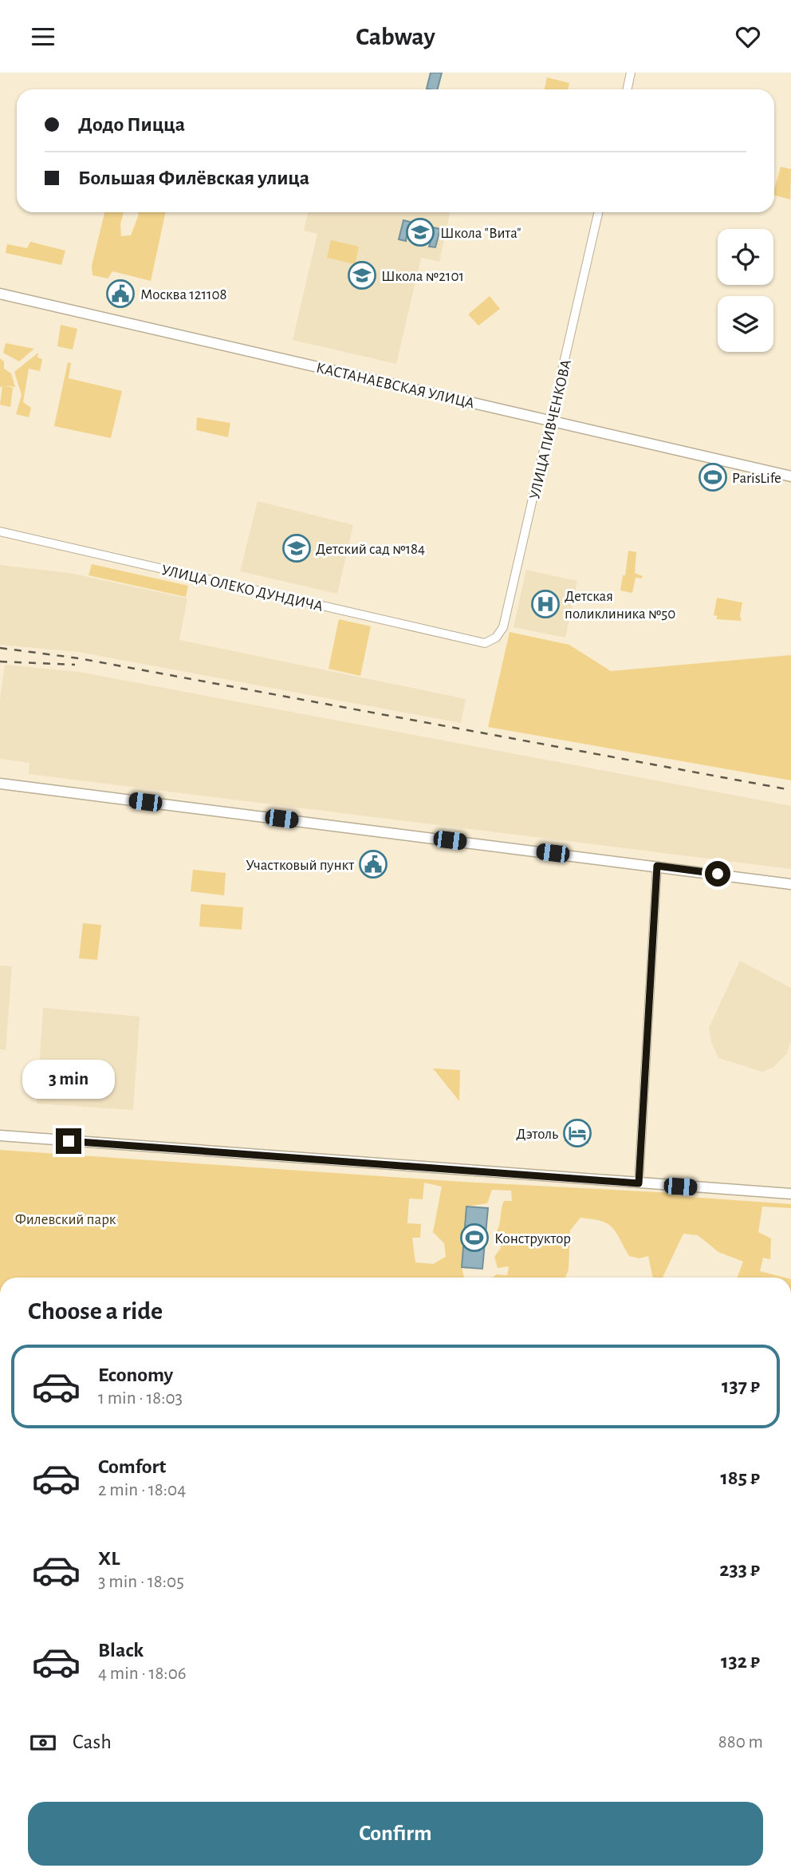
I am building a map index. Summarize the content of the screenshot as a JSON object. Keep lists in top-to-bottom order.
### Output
{
  "streets": {
    "street": ["КАСТАНАЕВСКАЯ УЛИЦА", "УЛИЦА ПИВЧЕНКОВА", "УЛИЦА ОЛЕКО ДУНДИЧА"]
  },
  "crossings": [
    ["КАСТАНАЕВСКАЯ УЛИЦА", "УЛИЦА ПИВЧЕНКОВА"],
    ["УЛИЦА ПИВЧЕНКОВА", "УЛИЦА ОЛЕКО ДУНДИЧА"]
  ],
  "parks": ["Филевский парк"],
  "places": {
    "school or university": ["Школа \"Вита\"", "Школа №2101", "Детский сад №184"],
    "public building": ["Москва 121108", "Участковый пункт"],
    "sports": ["ParisLife", "Конструктор"],
    "hospital": ["Детская поликлиника №50"],
    "hotel": ["Дэтоль"]
  },
  "page": {
    "header": "Cabway",
    "banner": ["Додо Пицца", "Большая Филёвская улица"],
    "bubble": "3 min",
    "heading": "Choose a ride",
    "list": [
      {
        "name": "Economy",
        "note": "1 min · 18:03",
        "value": "137 ₽"
      },
      {
        "name": "Comfort",
        "note": "2 min · 18:04",
        "value": "185 ₽"
      },
      {
        "name": "XL",
        "note": "3 min · 18:05",
        "value": "233 ₽"
      },
      {
        "name": "Black",
        "note": "4 min · 18:06",
        "value": "132 ₽"
      }
    ],
    "pay": ["Cash", "880 m"],
    "buttons": "Confirm"
  }
}
